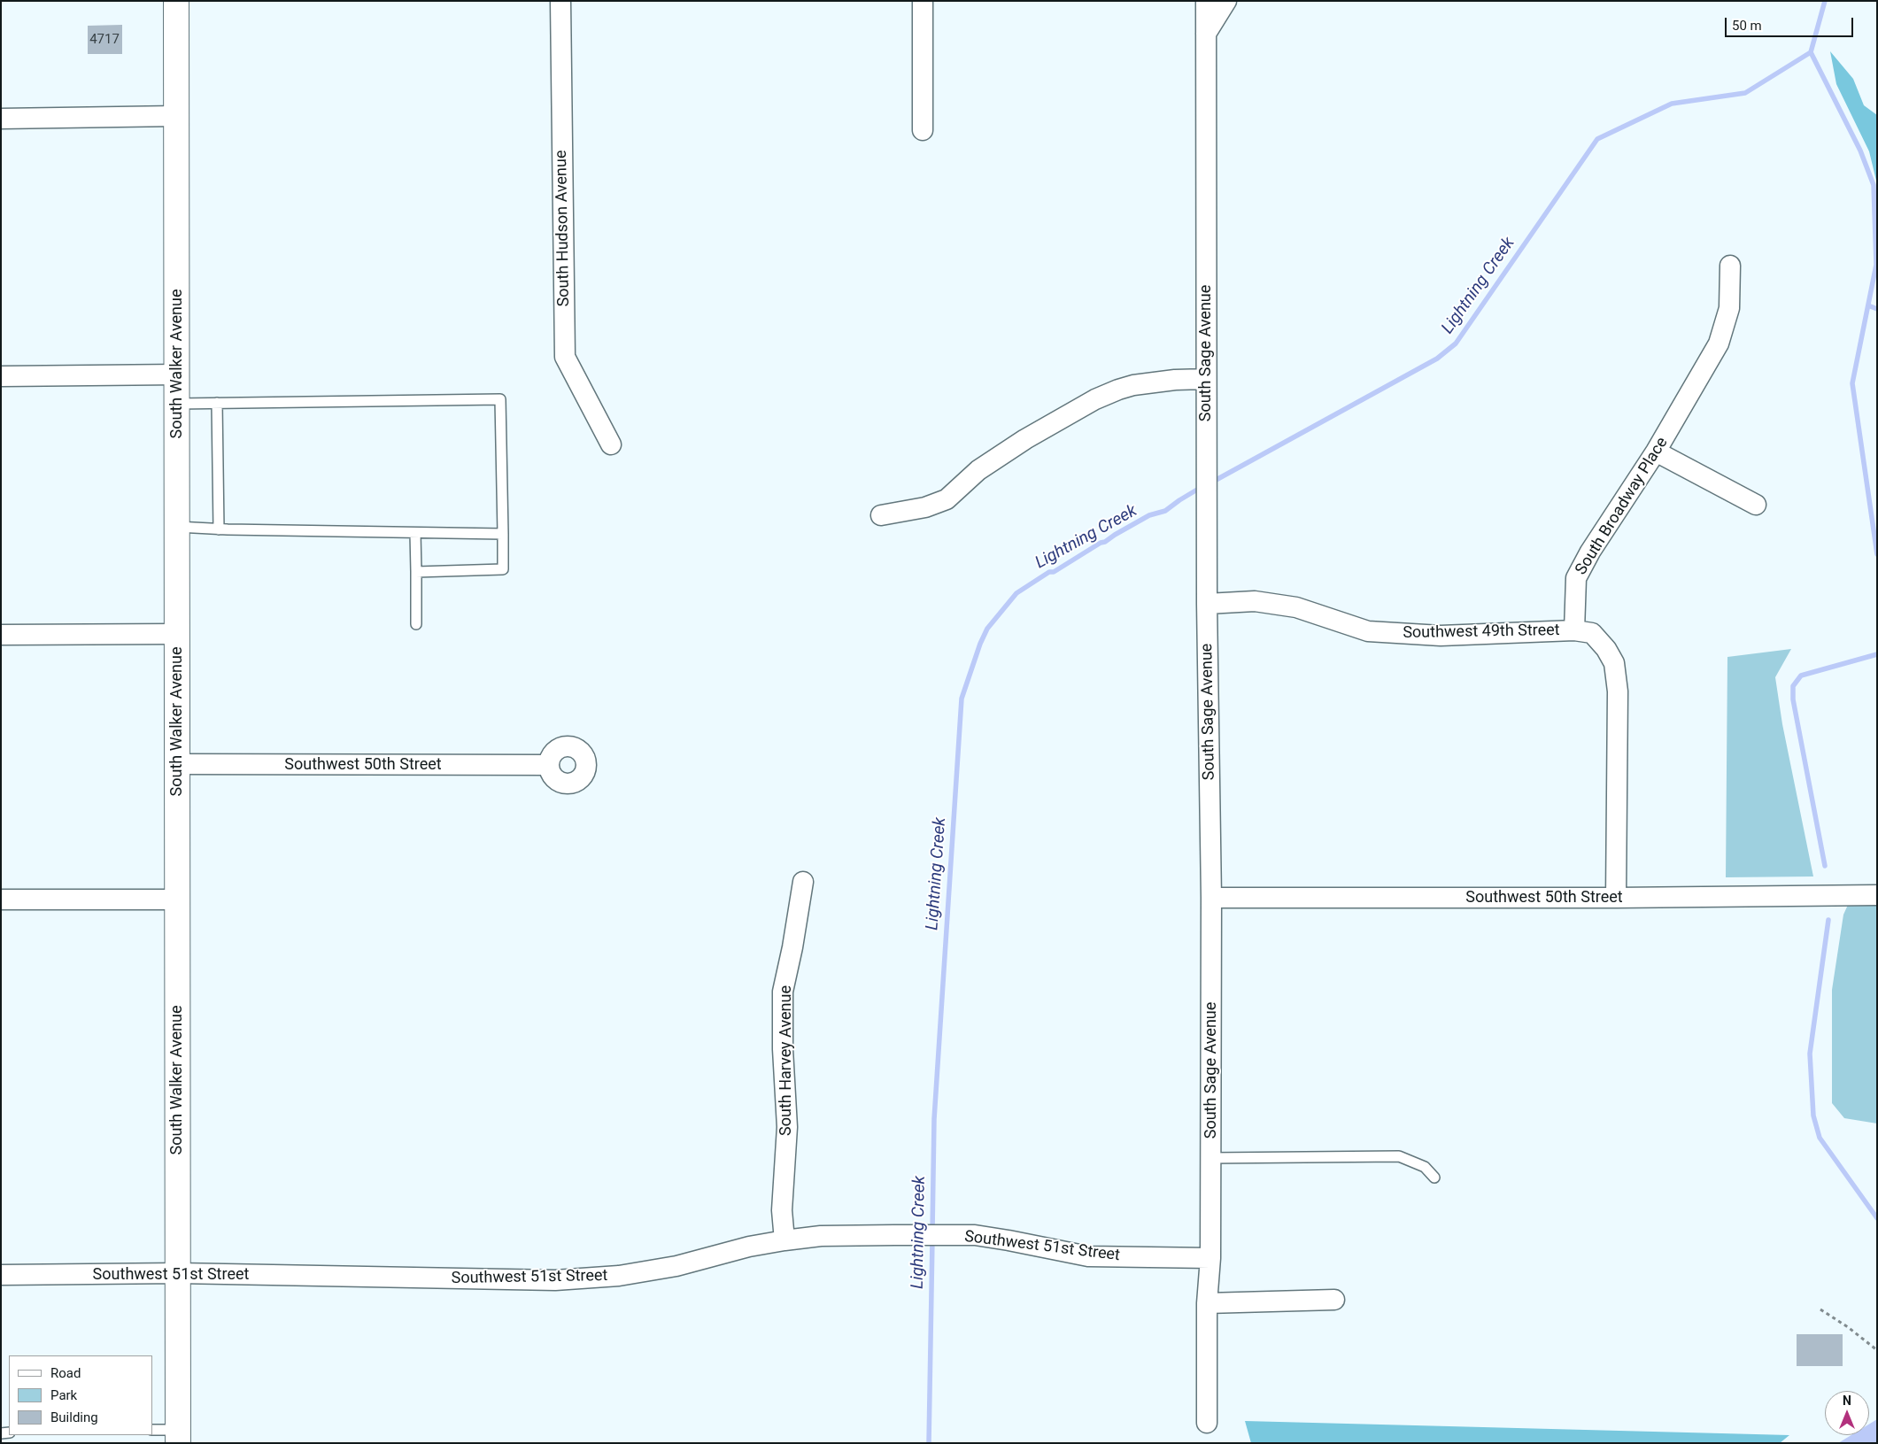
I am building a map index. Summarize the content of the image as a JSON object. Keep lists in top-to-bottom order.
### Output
{
  "streets": {
    "main road": ["South Walker Avenue"],
    "street": [
      "South Hudson Avenue",
      "South Sage Avenue",
      "South Broadway Place",
      "Southwest 49th Street",
      "Southwest 50th Street",
      "South Harvey Avenue",
      "Southwest 51st Street"
    ]
  },
  "crossings": [
    ["South Sage Avenue", "Southwest 49th Street"],
    ["South Sage Avenue", "Southwest 50th Street"],
    ["South Sage Avenue", "Southwest 51st Street"],
    ["South Walker Avenue", "Southwest 50th Street"],
    ["South Walker Avenue", "Southwest 51st Street"],
    ["South Broadway Place", "Southwest 49th Street"],
    ["South Harvey Avenue", "Southwest 51st Street"]
  ],
  "water": ["Lightning Creek"],
  "house_numbers": ["4717"],
  "legend": ["Road", "Park", "Building"],
  "scale_bar": "50 m",
  "north": "top"
}
